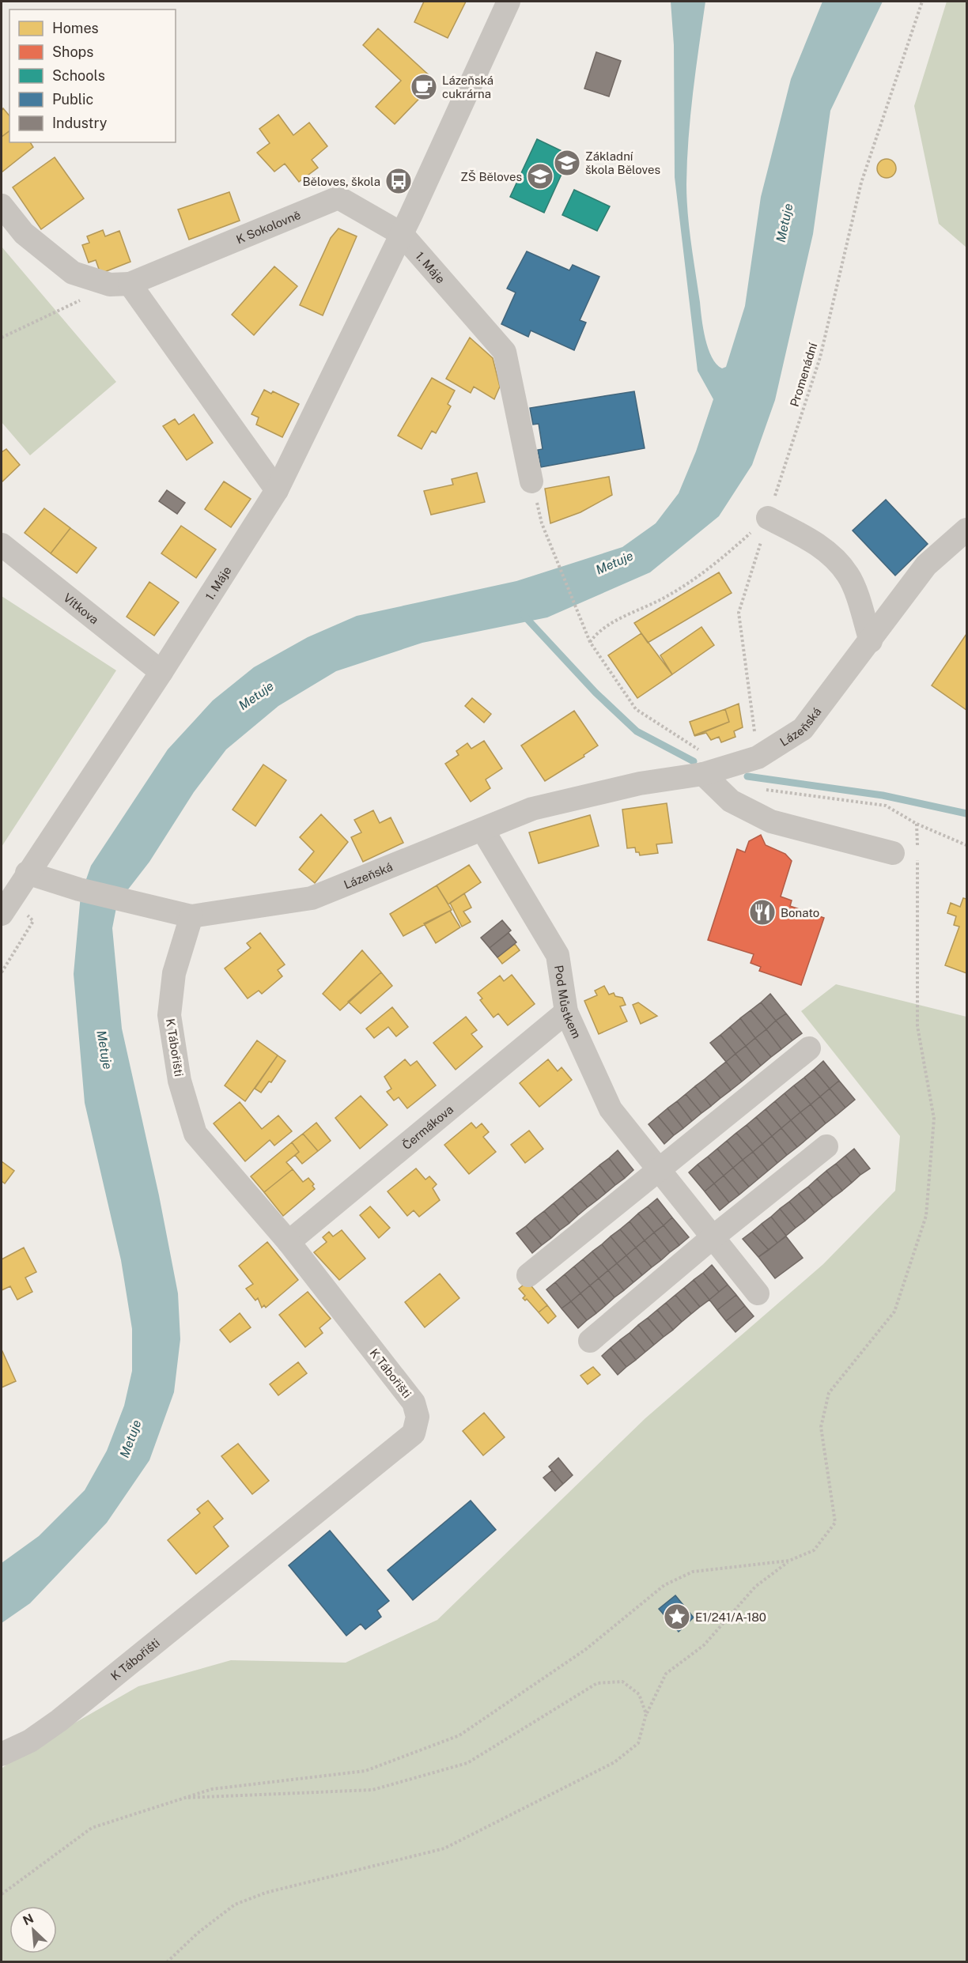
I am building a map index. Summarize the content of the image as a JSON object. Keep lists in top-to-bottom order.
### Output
{
  "streets": {
    "street": [
      "K Sokolovně",
      "1. Máje",
      "Vítkova",
      "Lázeňská",
      "Pod Můstkem",
      "K Tábořišti",
      "Čermákova"
    ],
    "path": ["Promenádní"]
  },
  "crossings": [
    ["K Sokolovně", "1. Máje"],
    ["1. Máje", "Vítkova"],
    ["1. Máje", "Lázeňská"],
    ["Promenádní", "Lázeňská"],
    ["Lázeňská", "Pod Můstkem"],
    ["Lázeňská", "K Tábořišti"],
    ["Pod Můstkem", "Čermákova"],
    ["K Tábořišti", "Čermákova"]
  ],
  "water": ["Metuje"],
  "places": {
    "cafe": ["Lázeňská cukrárna"],
    "school or university": ["Základní škola Běloves", "ZŠ Běloves"],
    "bus stop": ["Běloves, škola"],
    "restaurant": ["Bonato"],
    "place": ["E1/241/A-180"]
  },
  "legend": [
    "Homes",
    "Shops",
    "Schools",
    "Public",
    "Industry"
  ],
  "north": "top left"
}
